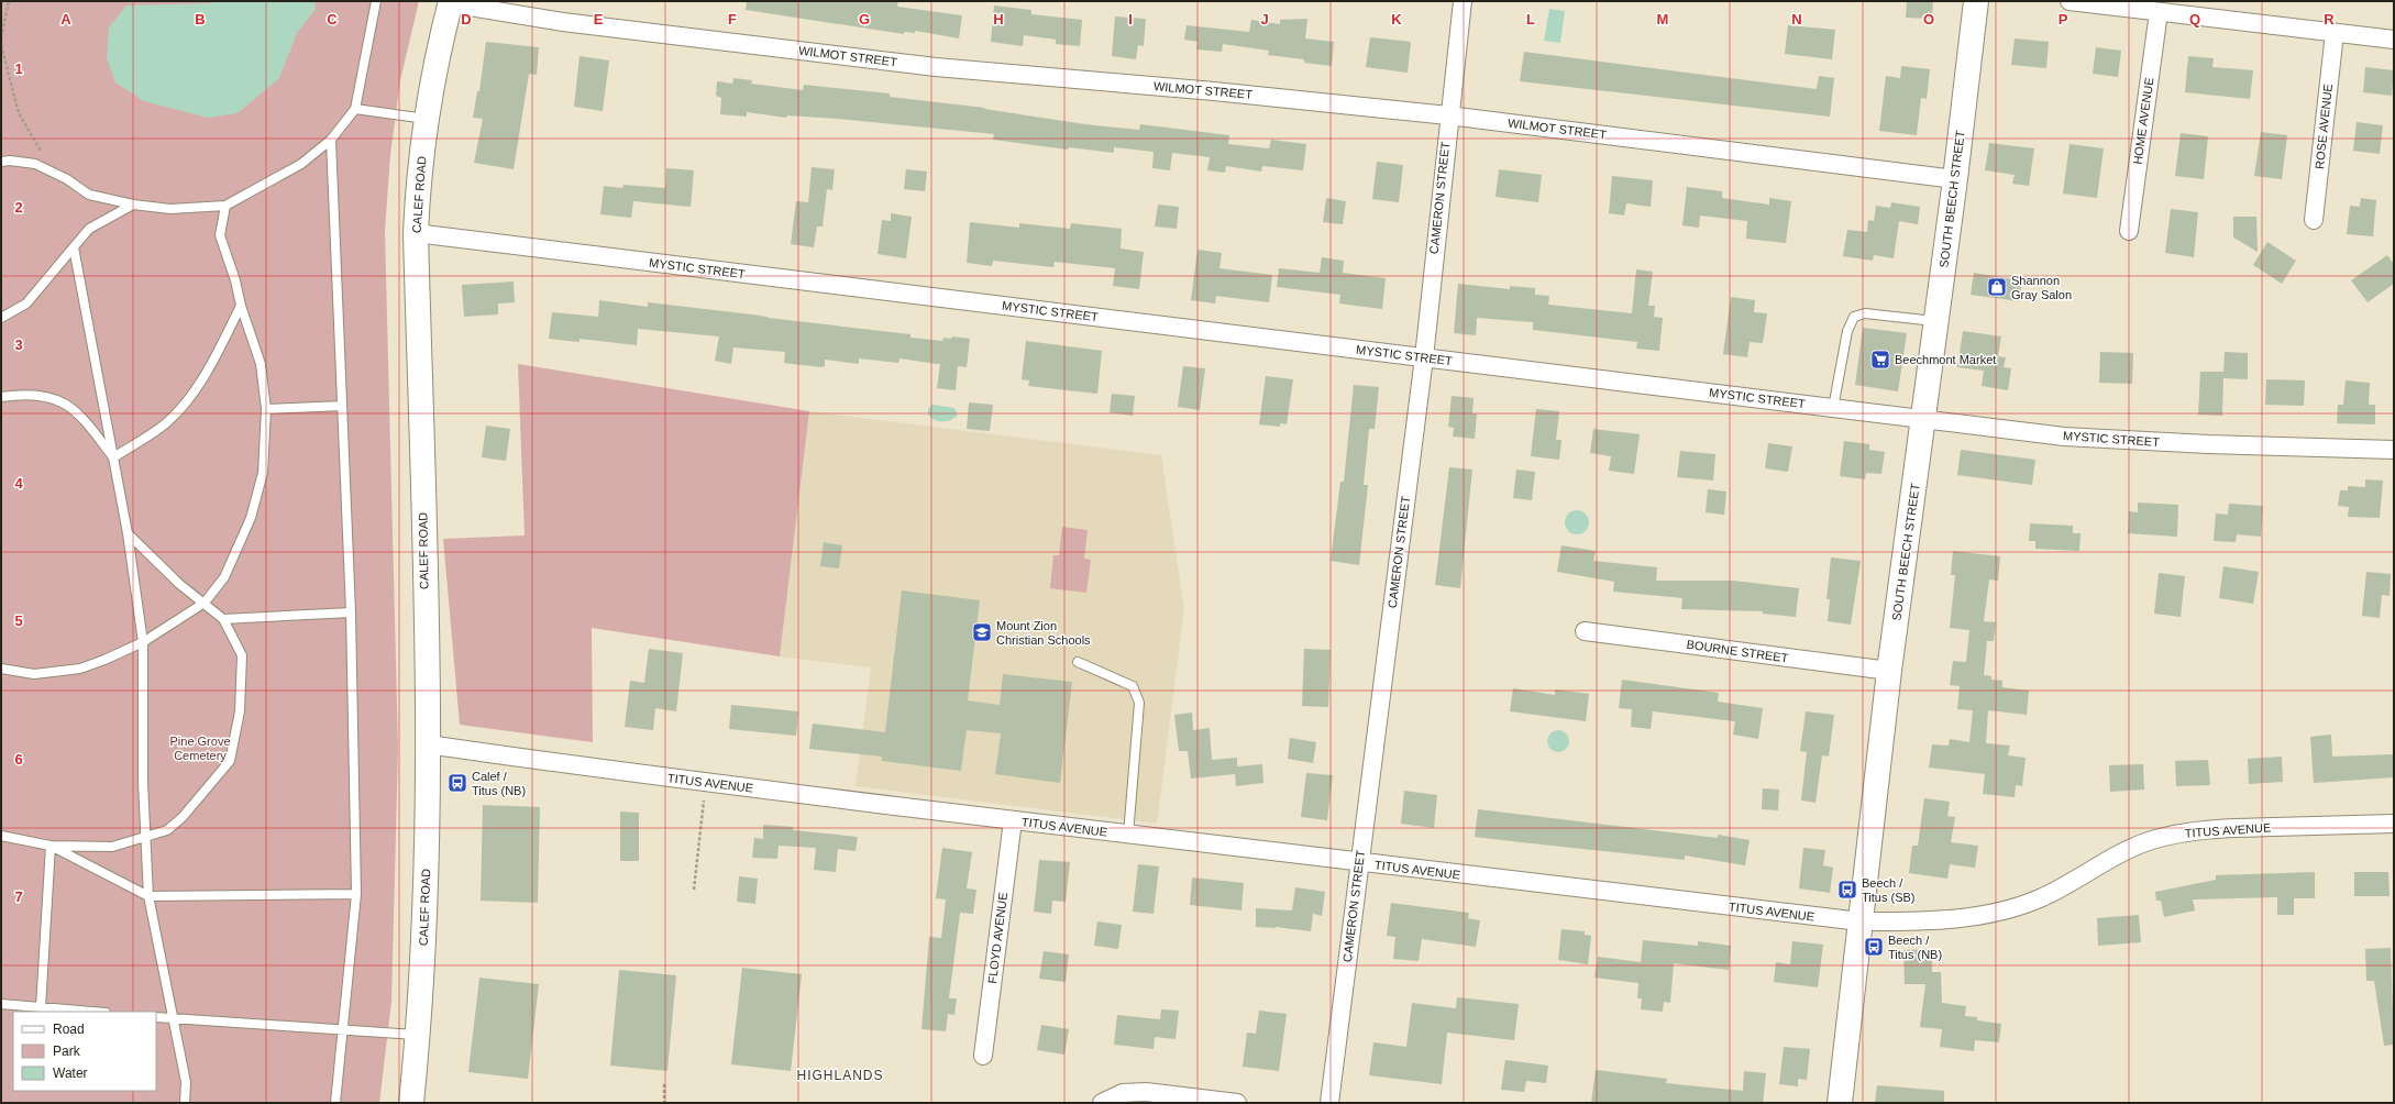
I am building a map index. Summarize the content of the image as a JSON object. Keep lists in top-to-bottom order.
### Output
{
  "streets": {
    "street": [
      "WILMOT STREET",
      "HOME AVENUE",
      "ROSE AVENUE",
      "CALEF ROAD",
      "CAMERON STREET",
      "SOUTH BEECH STREET",
      "MYSTIC STREET",
      "BOURNE STREET",
      "TITUS AVENUE",
      "FLOYD AVENUE"
    ]
  },
  "crossings": [
    ["WILMOT STREET", "CALEF ROAD"],
    ["WILMOT STREET", "CAMERON STREET"],
    ["WILMOT STREET", "SOUTH BEECH STREET"],
    ["CALEF ROAD", "MYSTIC STREET"],
    ["CALEF ROAD", "TITUS AVENUE"],
    ["CAMERON STREET", "MYSTIC STREET"],
    ["CAMERON STREET", "TITUS AVENUE"],
    ["SOUTH BEECH STREET", "MYSTIC STREET"],
    ["SOUTH BEECH STREET", "BOURNE STREET"],
    ["SOUTH BEECH STREET", "TITUS AVENUE"],
    ["TITUS AVENUE", "FLOYD AVENUE"]
  ],
  "districts": ["HIGHLANDS"],
  "parks": ["Pine Grove Cemetery"],
  "places": {
    "shop": ["Shannon Gray Salon"],
    "supermarket": ["Beechmont Market"],
    "school or university": ["Mount Zion Christian Schools"],
    "bus stop": ["Calef / Titus (NB)", "Beech / Titus (SB)", "Beech / Titus (NB)"]
  },
  "legend": ["Road", "Park", "Water"],
  "grid": {
    "columns": [
      "A",
      "B",
      "C",
      "D",
      "E",
      "F",
      "G",
      "H",
      "I",
      "J",
      "K",
      "L",
      "M",
      "N",
      "O",
      "P",
      "Q",
      "R"
    ],
    "rows": [
      "1",
      "2",
      "3",
      "4",
      "5",
      "6",
      "7"
    ]
  }
}
